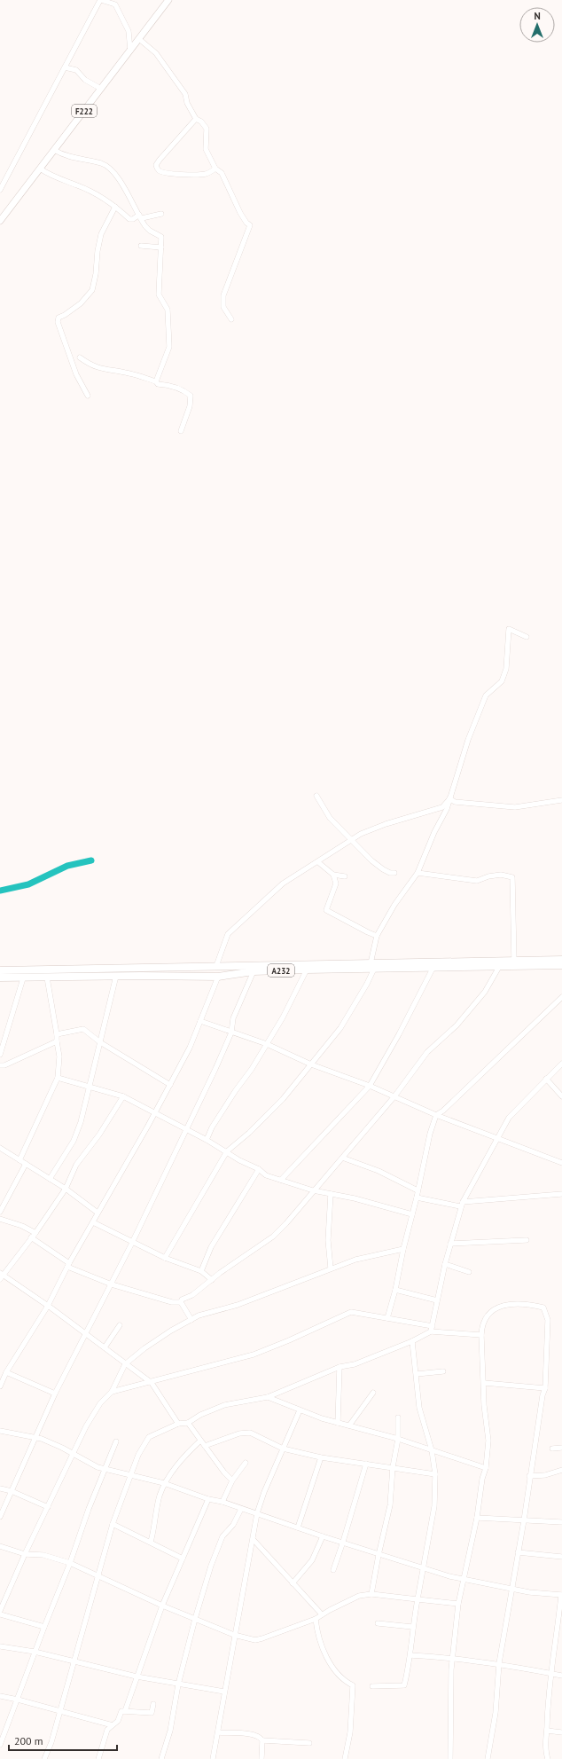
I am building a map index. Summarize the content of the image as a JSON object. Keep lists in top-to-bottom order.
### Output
{
  "streets": {
    "highway": ["A232"],
    "main road": ["F222"]
  },
  "scale_bar": "200 m",
  "north": "top"
}
